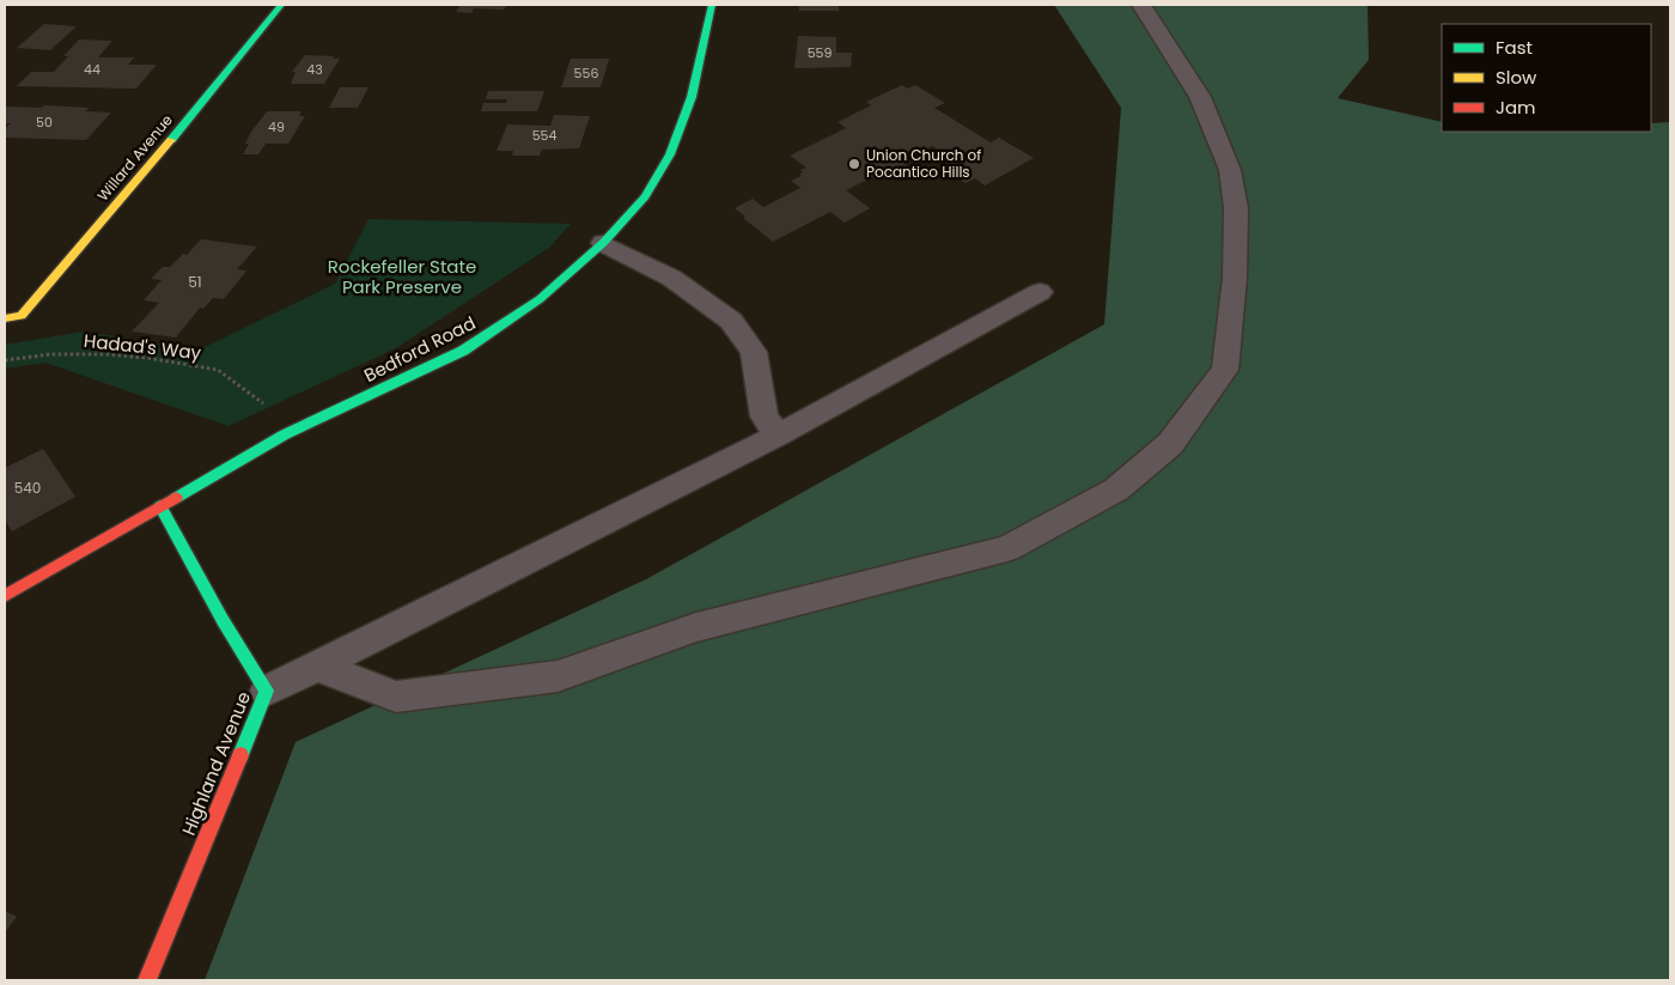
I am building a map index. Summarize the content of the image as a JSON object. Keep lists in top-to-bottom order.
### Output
{
  "streets": {
    "main road": ["Willard Avenue", "Bedford Road", "Highland Avenue"],
    "path": ["Hadad's Way"]
  },
  "crossings": [
    ["Hadad's Way", "Bedford Road"],
    ["Bedford Road", "Highland Avenue"]
  ],
  "parks": ["Rockefeller State Park Preserve"],
  "places": ["Union Church of Pocantico Hills"],
  "house_numbers": [
    "559",
    "44",
    "43",
    "556",
    "50",
    "49",
    "554",
    "51",
    "540"
  ],
  "legend": ["Fast", "Slow", "Jam"]
}
